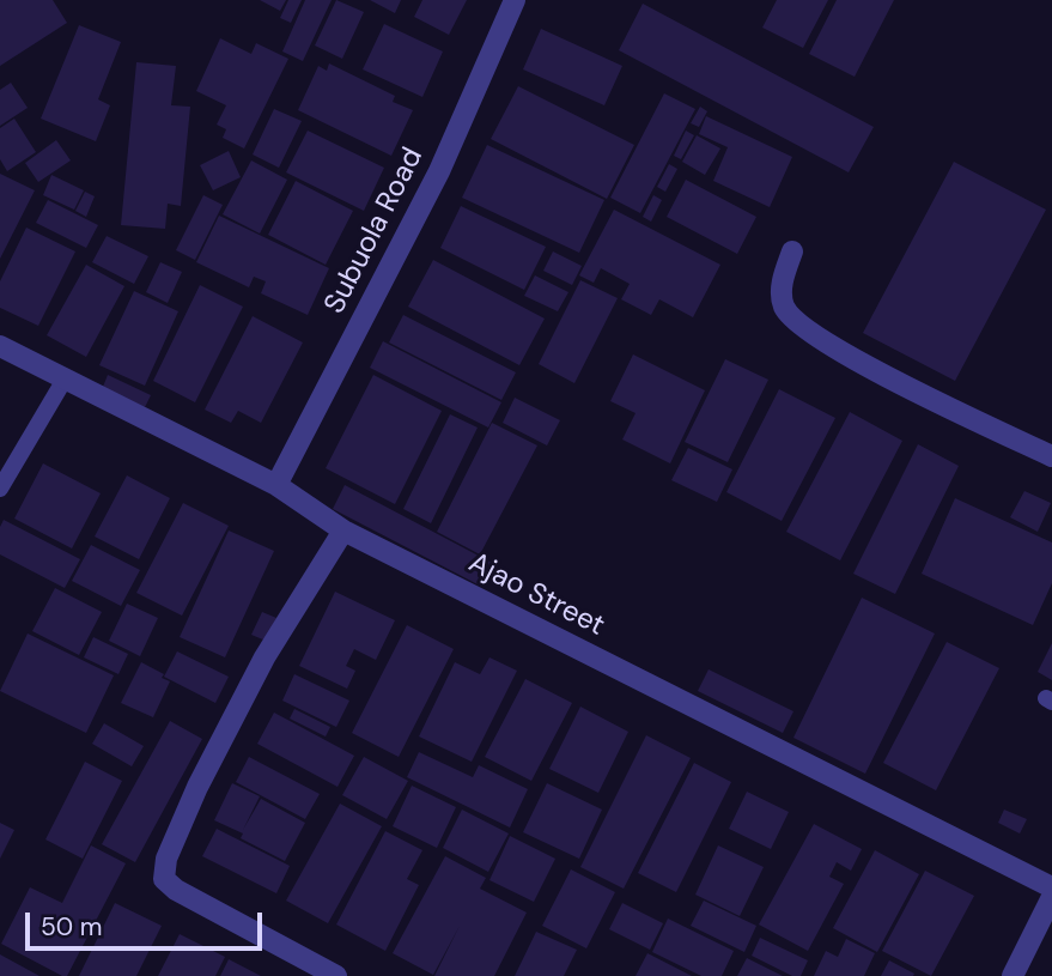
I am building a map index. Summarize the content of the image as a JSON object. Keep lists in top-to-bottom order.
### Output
{
  "streets": {
    "street": ["Subuola Road", "Ajao Street"]
  },
  "crossings": [
    ["Subuola Road", "Ajao Street"]
  ],
  "scale_bar": "50 m"
}
